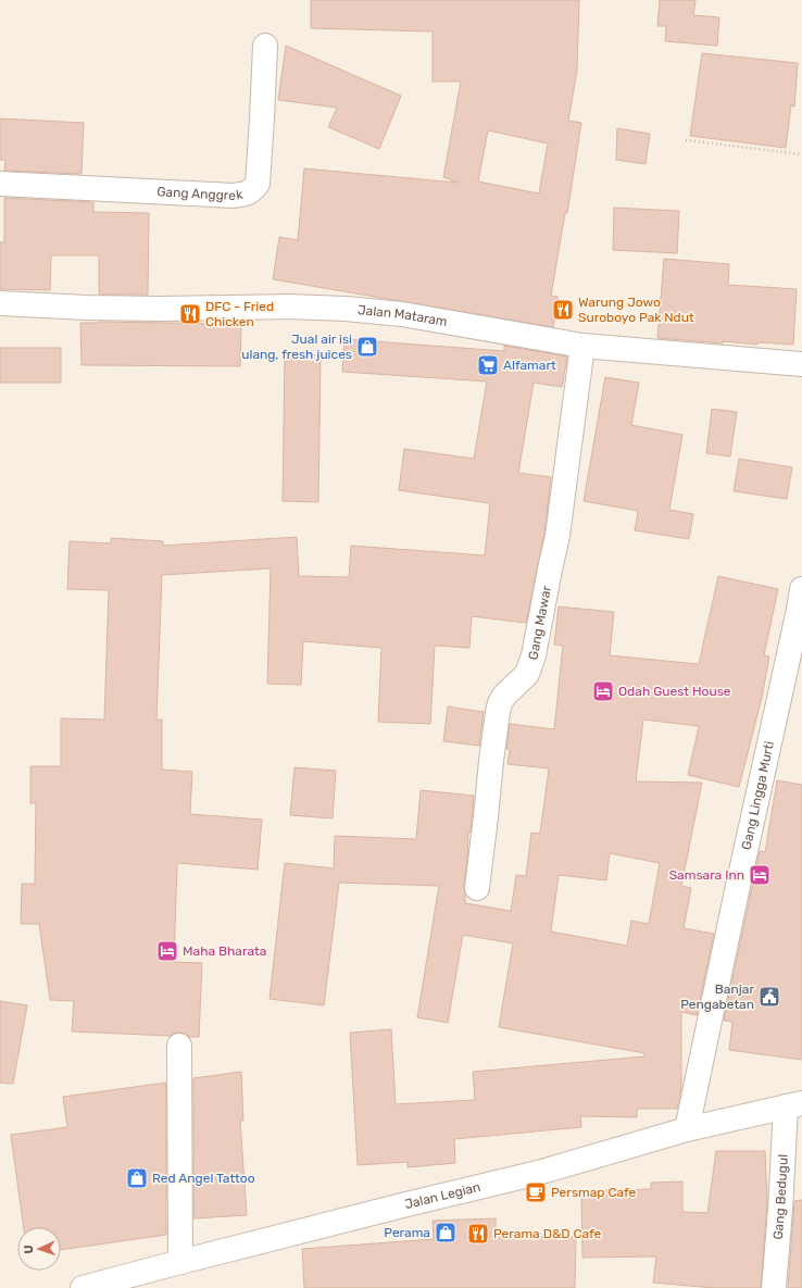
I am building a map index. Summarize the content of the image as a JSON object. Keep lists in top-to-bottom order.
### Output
{
  "streets": {
    "street": [
      "Gang Anggrek",
      "Jalan Mataram",
      "Gang Mawar",
      "Gang Lingga Murti",
      "Jalan Legian",
      "Gang Bedugul"
    ]
  },
  "crossings": [
    ["Jalan Mataram", "Gang Mawar"],
    ["Gang Lingga Murti", "Jalan Legian"],
    ["Jalan Legian", "Gang Bedugul"]
  ],
  "places": {
    "restaurant": ["Warung Jowo Suroboyo Pak Ndut", "DFC - Fried Chicken", "Perama D&D Cafe"],
    "shop": ["Jual air isi ulang, fresh juices", "Red Angel Tattoo", "Perama"],
    "supermarket": ["Alfamart"],
    "hotel": ["Odah Guest House", "Samsara Inn", "Maha Bharata"],
    "public building": ["Banjar Pengabetan"],
    "cafe": ["Persmap Cafe"]
  },
  "north": "left"
}
